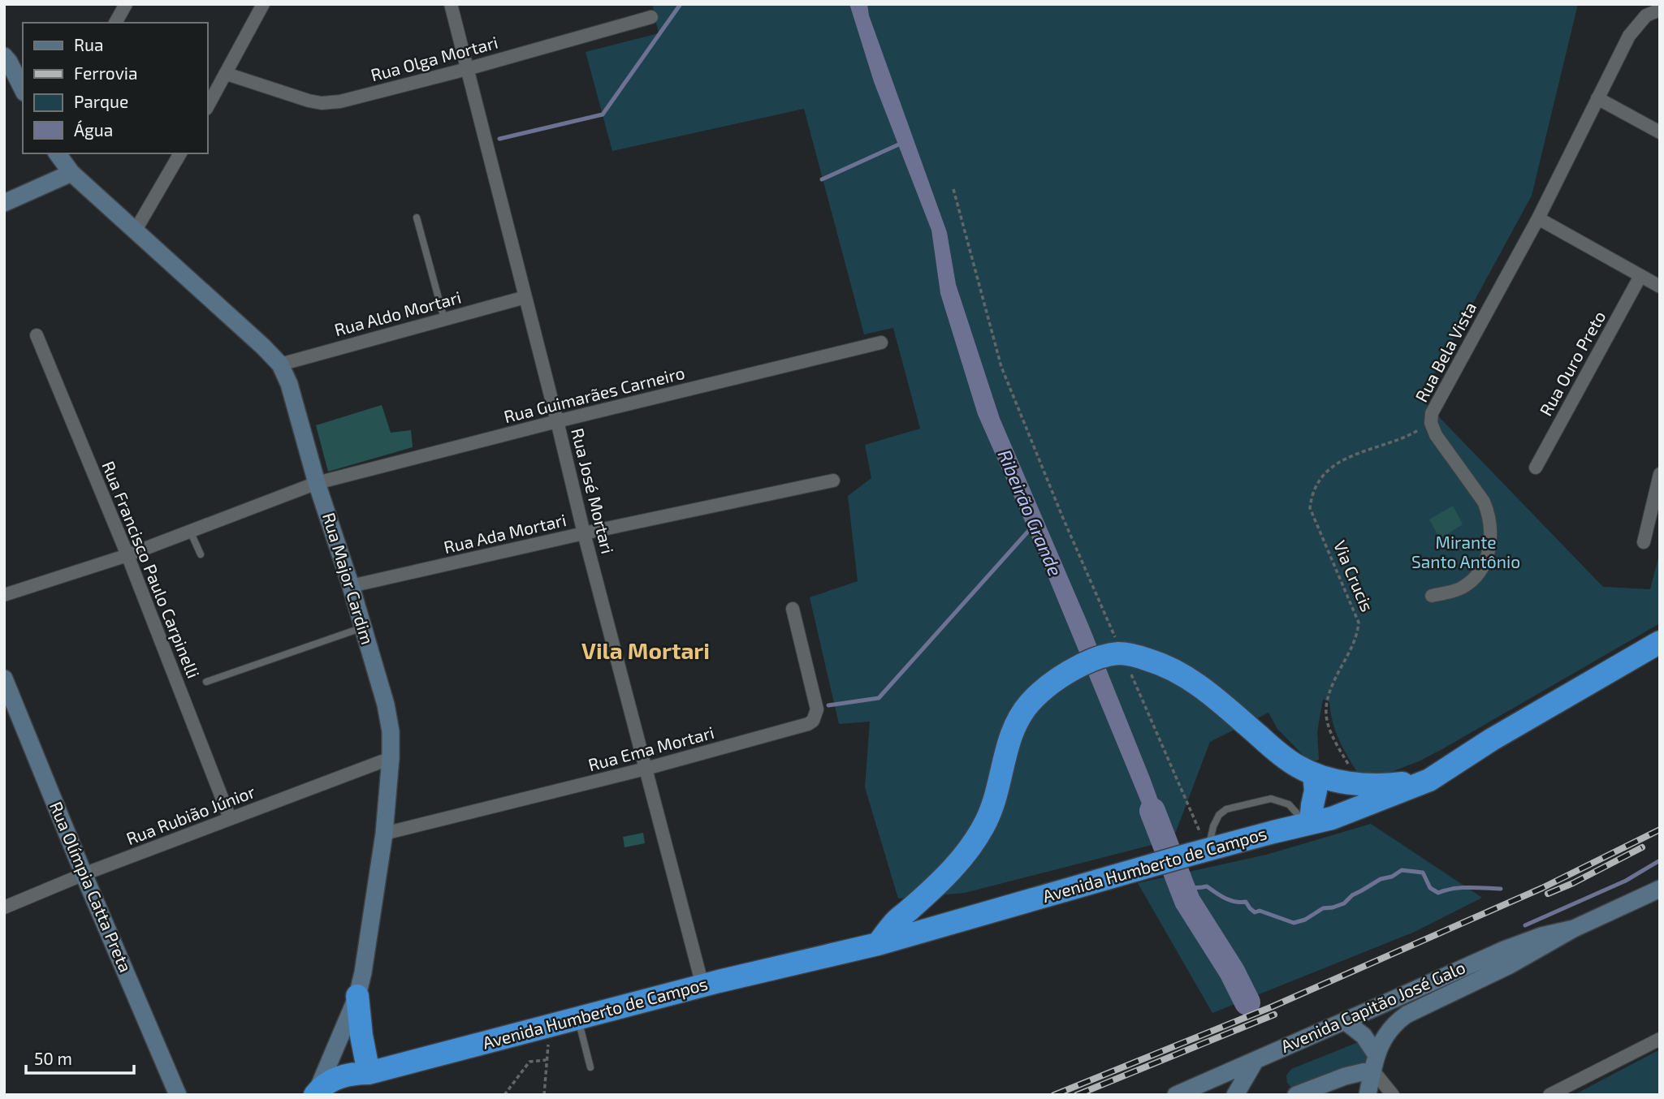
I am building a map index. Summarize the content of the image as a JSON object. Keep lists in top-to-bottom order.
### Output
{
  "streets": {
    "highway": ["Avenida Humberto de Campos"],
    "street": [
      "Rua Olga Mortari",
      "Rua Aldo Mortari",
      "Rua Bela Vista",
      "Rua Ouro Preto",
      "Rua Guimarães Carneiro",
      "Rua José Mortari",
      "Rua Ada Mortari",
      "Rua Francisco Paulo Carpinelli",
      "Rua Major Cardim",
      "Rua Ema Mortari",
      "Rua Rubião Júnior",
      "Rua Olímpia Catta Preta",
      "Avenida Capitão José Galo"
    ],
    "path": ["Via Crucis"]
  },
  "crossings": [
    ["Rua Olga Mortari", "Rua José Mortari"],
    ["Rua Aldo Mortari", "Rua José Mortari"],
    ["Rua Aldo Mortari", "Rua Major Cardim"],
    ["Rua Guimarães Carneiro", "Rua José Mortari"],
    ["Rua Guimarães Carneiro", "Rua Francisco Paulo Carpinelli"],
    ["Rua Guimarães Carneiro", "Rua Major Cardim"],
    ["Rua José Mortari", "Rua Ada Mortari"],
    ["Rua José Mortari", "Rua Ema Mortari"],
    ["Rua José Mortari", "Avenida Humberto de Campos"],
    ["Rua Ada Mortari", "Rua Major Cardim"],
    ["Rua Francisco Paulo Carpinelli", "Rua Rubião Júnior"],
    ["Rua Major Cardim", "Rua Ema Mortari"],
    ["Rua Major Cardim", "Rua Rubião Júnior"],
    ["Rua Major Cardim", "Avenida Humberto de Campos"],
    ["Rua Rubião Júnior", "Rua Olímpia Catta Preta"]
  ],
  "districts": ["Vila Mortari"],
  "water": ["Ribeirão Grande"],
  "parks": ["Mirante Santo Antônio"],
  "legend": [
    "Rua",
    "Ferrovia",
    "Parque",
    "Água"
  ],
  "scale_bar": "50 m"
}
